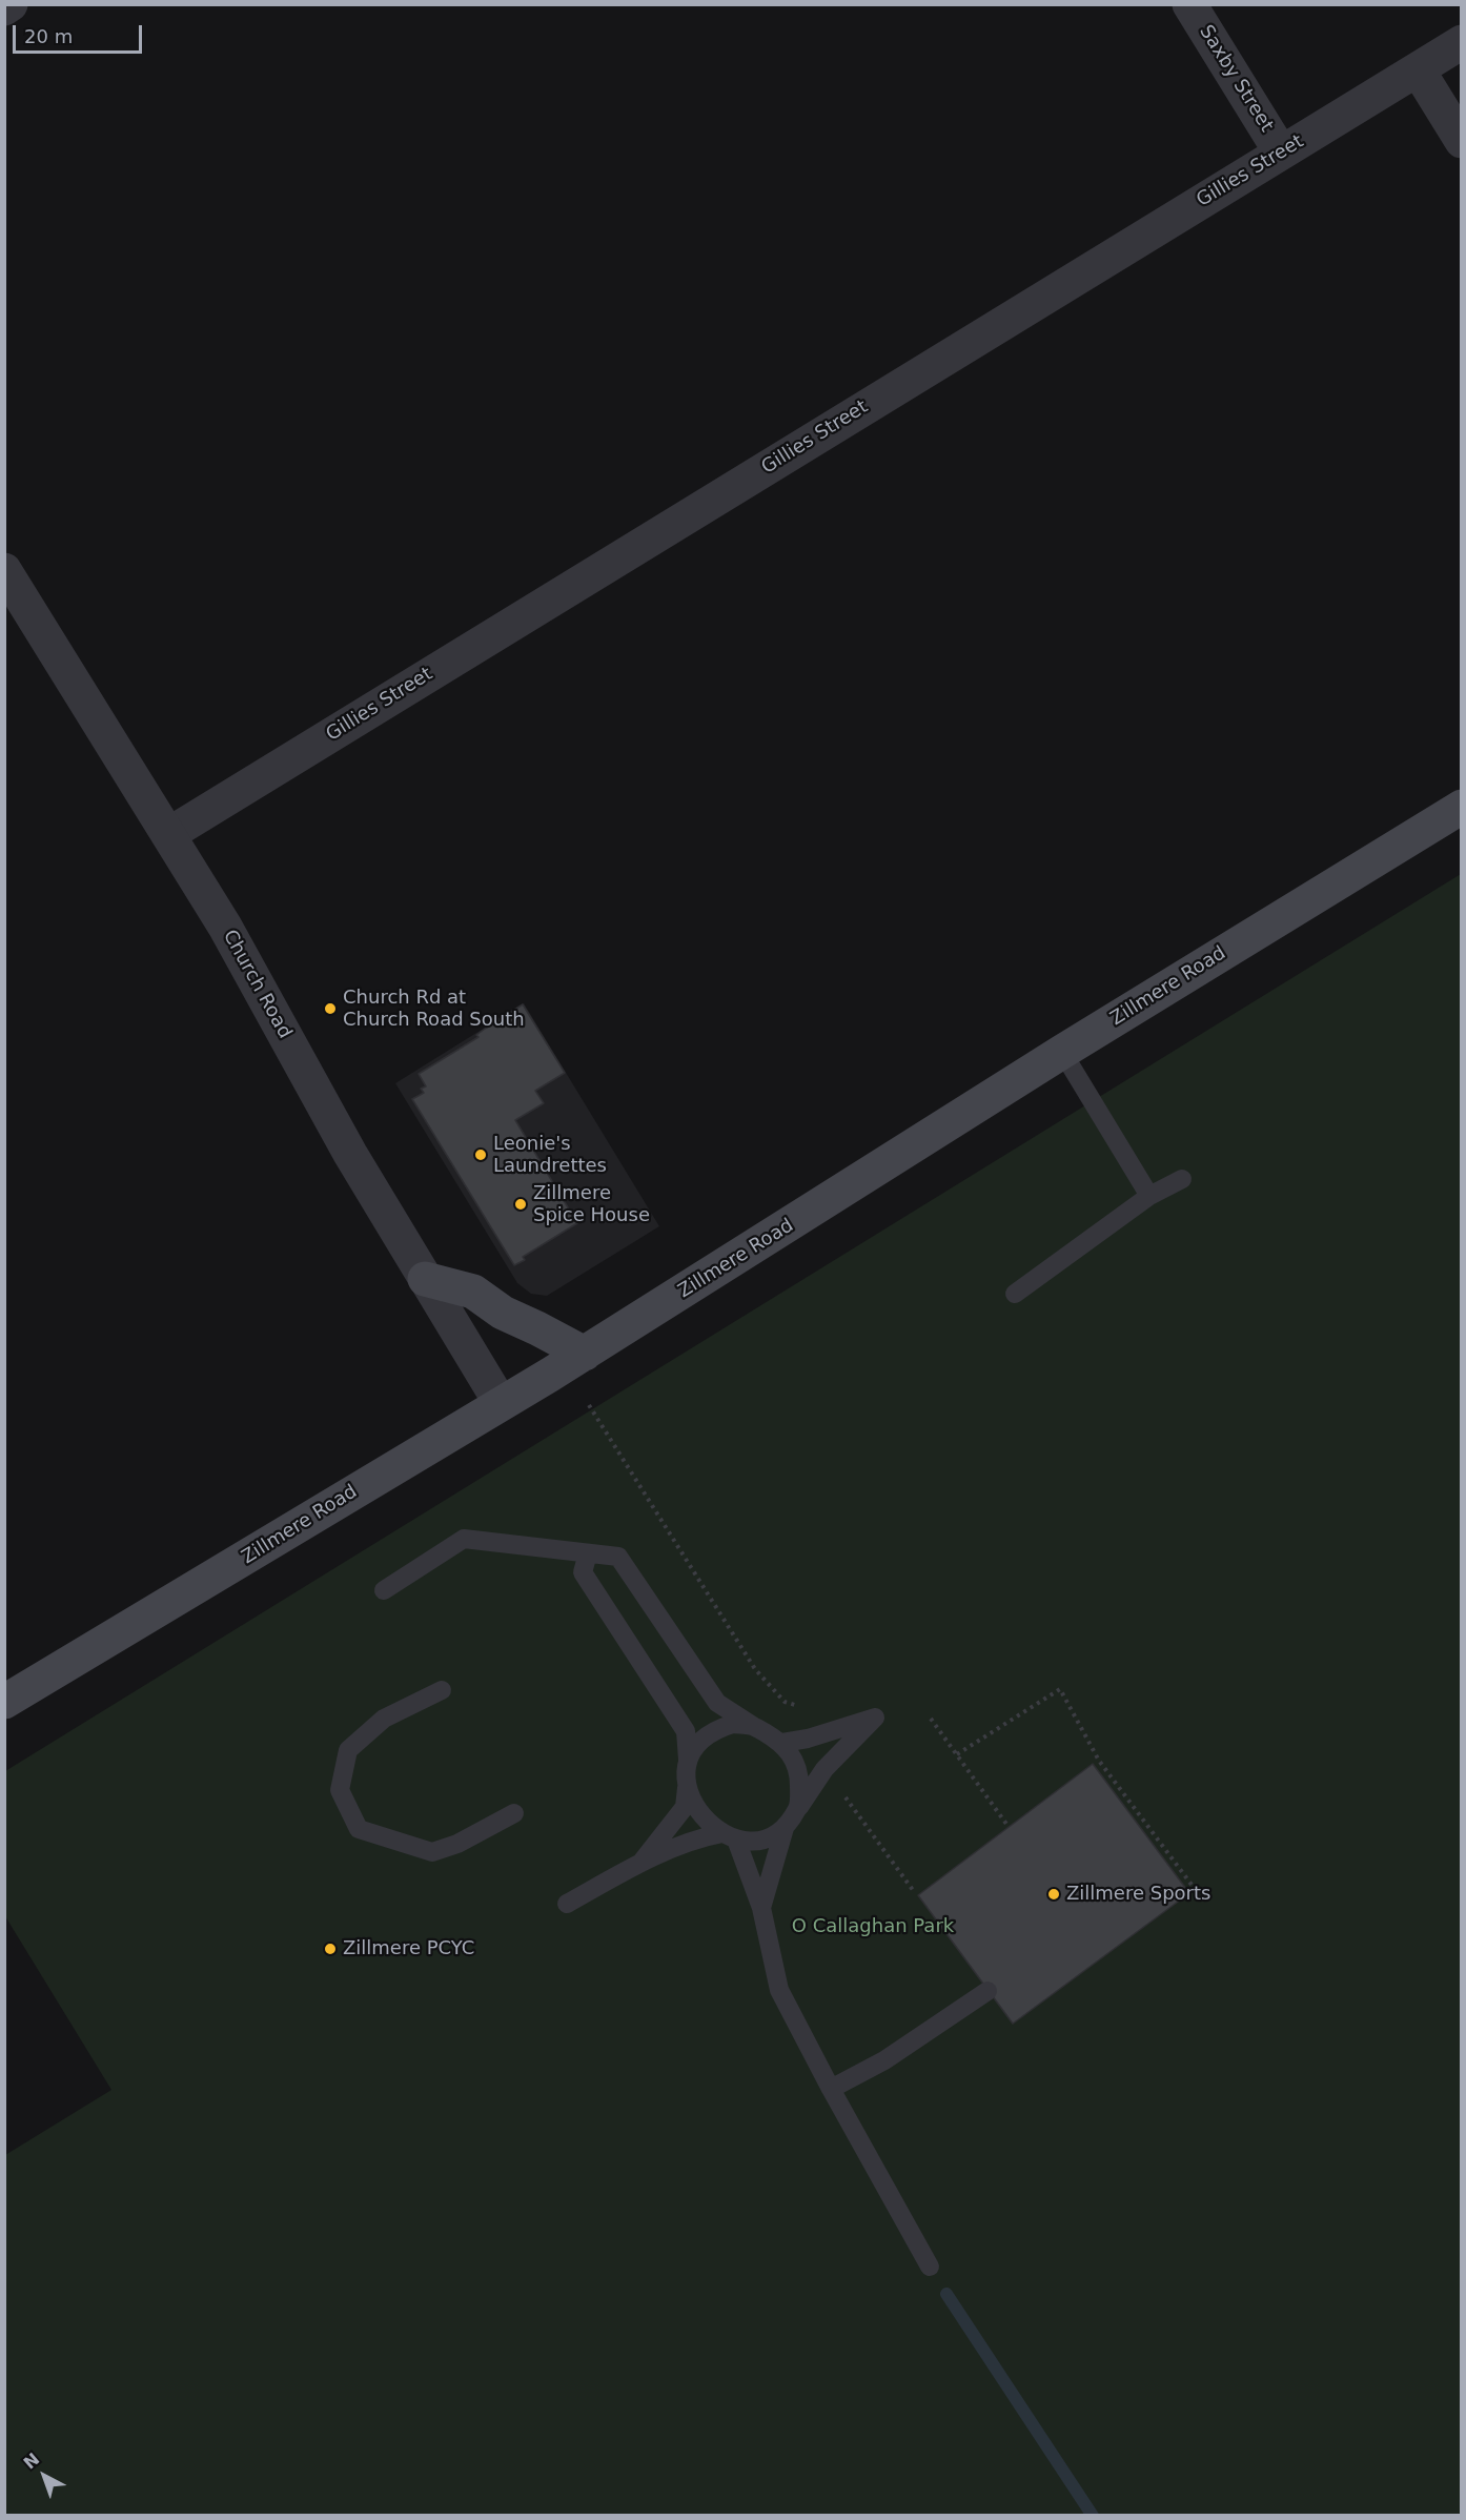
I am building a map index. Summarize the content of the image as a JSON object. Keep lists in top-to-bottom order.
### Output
{
  "streets": {
    "main road": ["Zillmere Road"],
    "street": ["Saxby Street", "Gillies Street", "Church Road"]
  },
  "crossings": [
    ["Saxby Street", "Gillies Street"],
    ["Gillies Street", "Church Road"],
    ["Church Road", "Zillmere Road"]
  ],
  "parks": ["O Callaghan Park"],
  "places": [
    "Church Rd at Church Road South",
    "Leonie's Laundrettes",
    "Zillmere Spice House",
    "Zillmere Sports",
    "Zillmere PCYC"
  ],
  "scale_bar": "20 m",
  "north": "top left"
}
